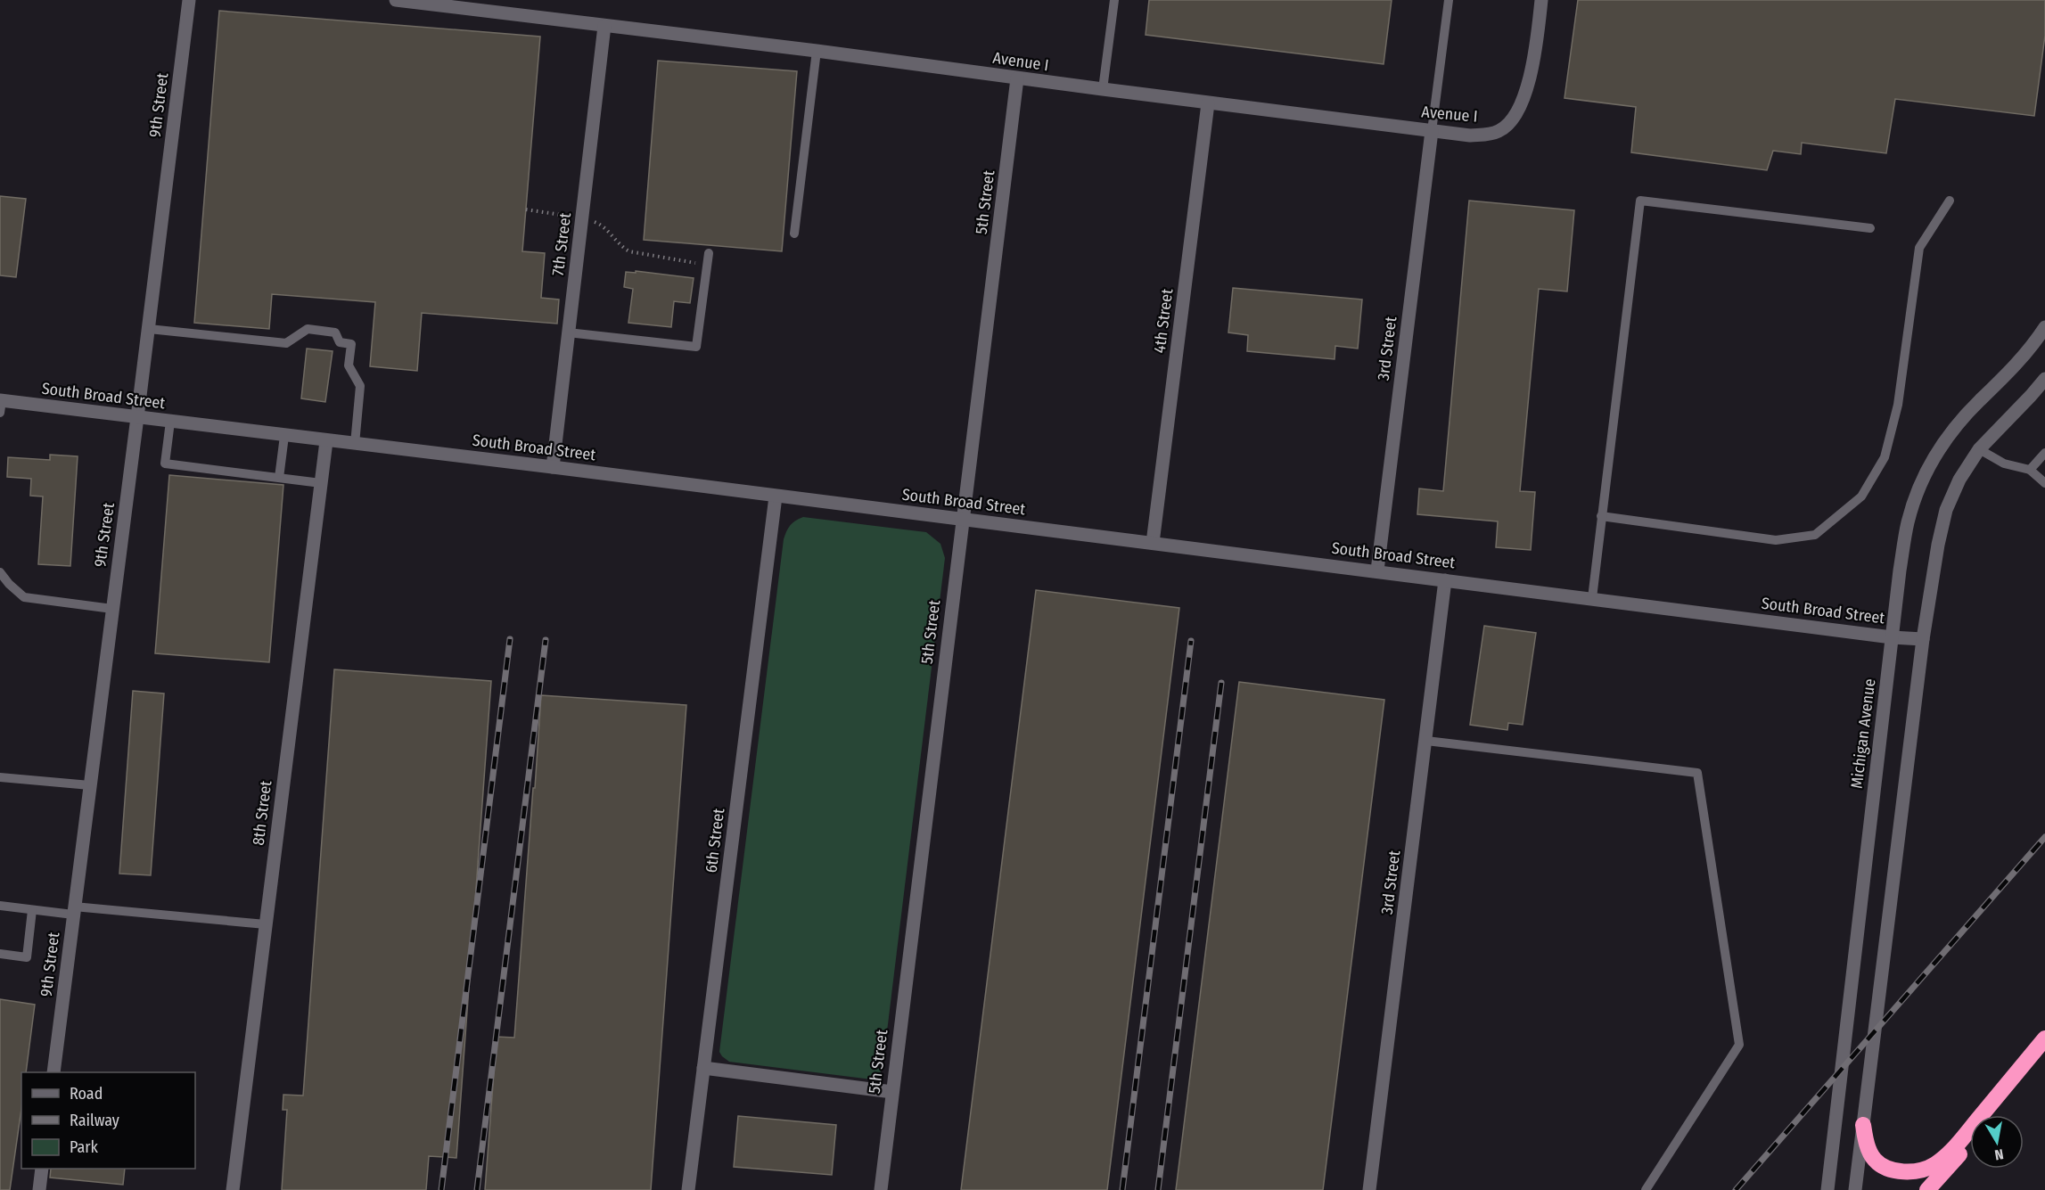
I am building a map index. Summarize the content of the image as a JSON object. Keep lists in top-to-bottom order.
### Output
{
  "streets": {
    "street": [
      "Avenue I",
      "9th Street",
      "5th Street",
      "7th Street",
      "4th Street",
      "3rd Street",
      "South Broad Street",
      "Michigan Avenue",
      "8th Street",
      "6th Street"
    ]
  },
  "crossings": [
    ["Avenue I", "5th Street"],
    ["Avenue I", "7th Street"],
    ["Avenue I", "4th Street"],
    ["Avenue I", "3rd Street"],
    ["9th Street", "South Broad Street"],
    ["5th Street", "South Broad Street"],
    ["7th Street", "South Broad Street"],
    ["4th Street", "South Broad Street"],
    ["3rd Street", "South Broad Street"],
    ["South Broad Street", "Michigan Avenue"],
    ["South Broad Street", "8th Street"],
    ["South Broad Street", "6th Street"]
  ],
  "legend": ["Road", "Railway", "Park"],
  "north": "bottom"
}
